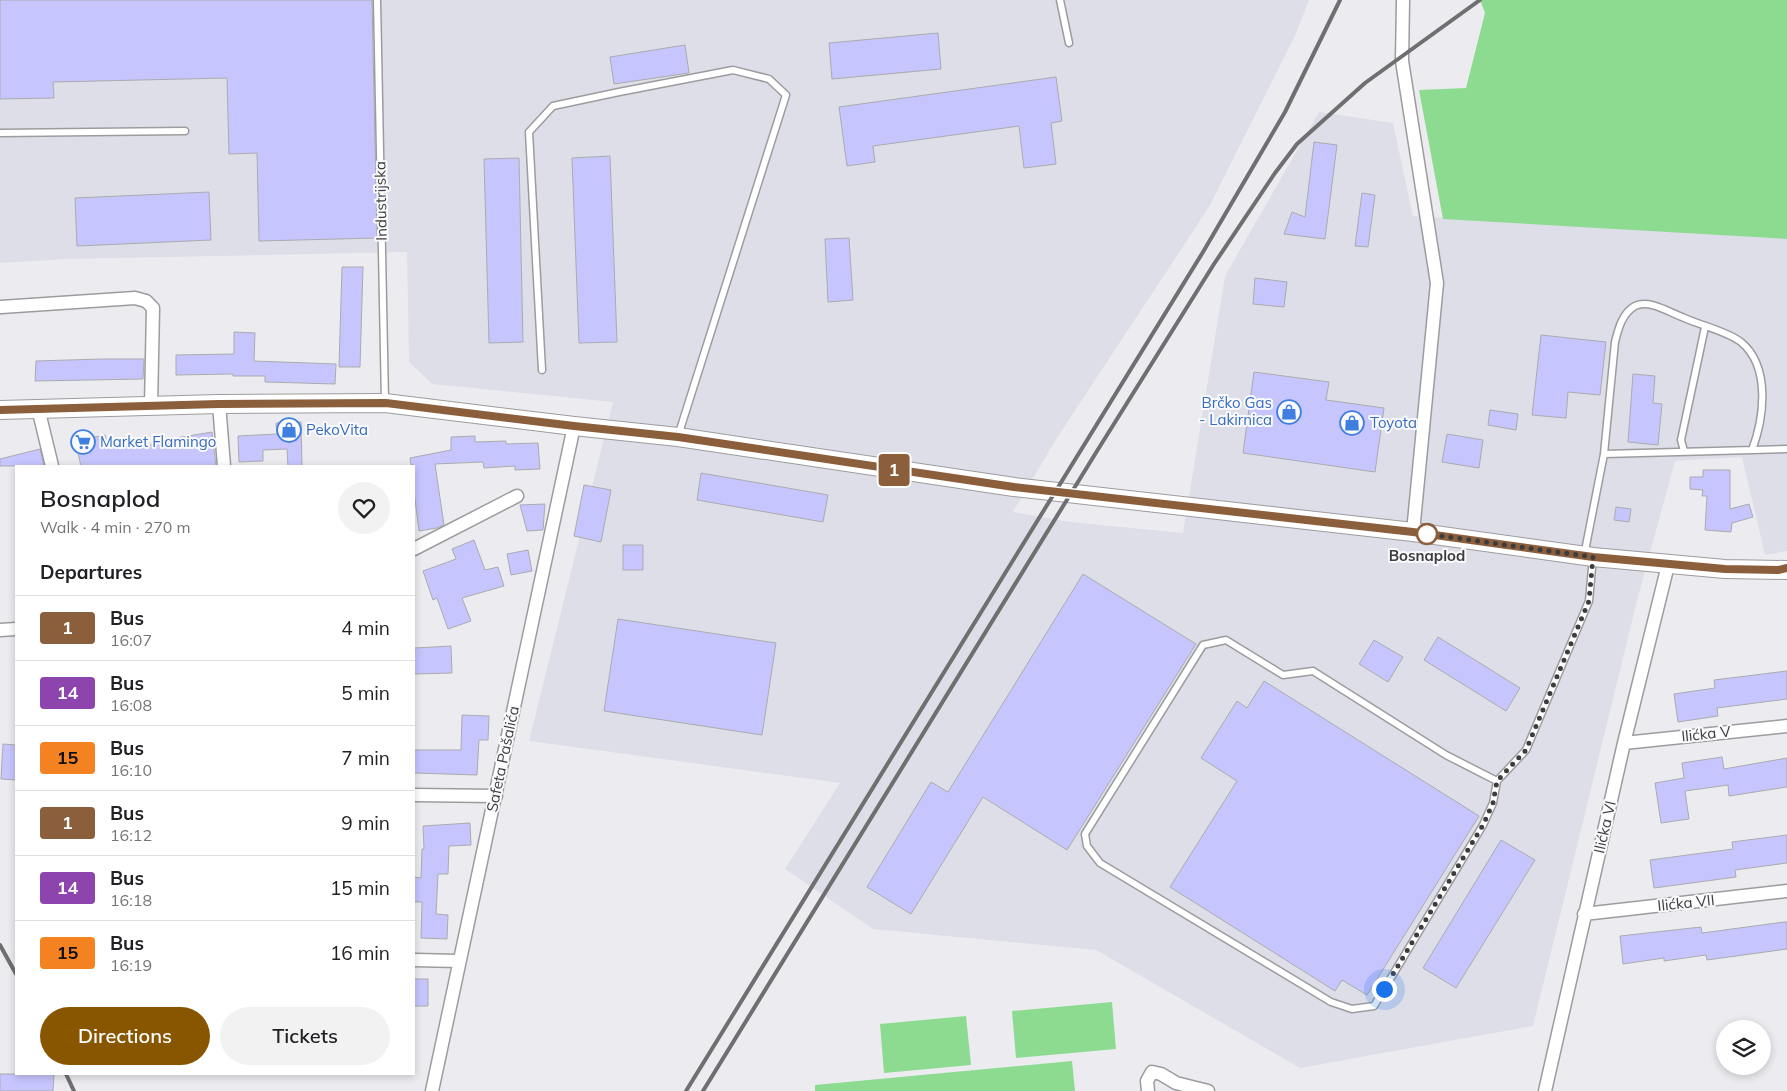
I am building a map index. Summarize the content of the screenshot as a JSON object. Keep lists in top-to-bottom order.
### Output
{
  "streets": {
    "street": [
      "Ilićka V",
      "Safeta Pašalića",
      "Ilićka VI",
      "Ilićka VII"
    ],
    "lane": ["Industrijska"]
  },
  "crossings": [
    ["Ilićka V", "Ilićka VI"],
    ["Ilićka VI", "Ilićka VII"]
  ],
  "places": {
    "shop": ["Brčko Gas - Lakirnica", "Toyota", "PekoVita"],
    "supermarket": ["Market Flamingo"],
    "other": ["Bosnaplod"]
  },
  "lines": ["bus line 1"],
  "page": {
    "on_map": "1",
    "heading": [
      ["Bosnaplod", "Walk · 4 min · 270 m"],
      "Departures"
    ],
    "list": [
      {
        "mark": "1",
        "name": "Bus",
        "note": "16:07",
        "value": "4 min"
      },
      {
        "mark": "14",
        "name": "Bus",
        "note": "16:08",
        "value": "5 min"
      },
      {
        "mark": "15",
        "name": "Bus",
        "note": "16:10",
        "value": "7 min"
      },
      {
        "mark": "1",
        "name": "Bus",
        "note": "16:12",
        "value": "9 min"
      },
      {
        "mark": "14",
        "name": "Bus",
        "note": "16:18",
        "value": "15 min"
      },
      {
        "mark": "15",
        "name": "Bus",
        "note": "16:19",
        "value": "16 min"
      }
    ],
    "buttons": ["Directions", "Tickets"]
  }
}
